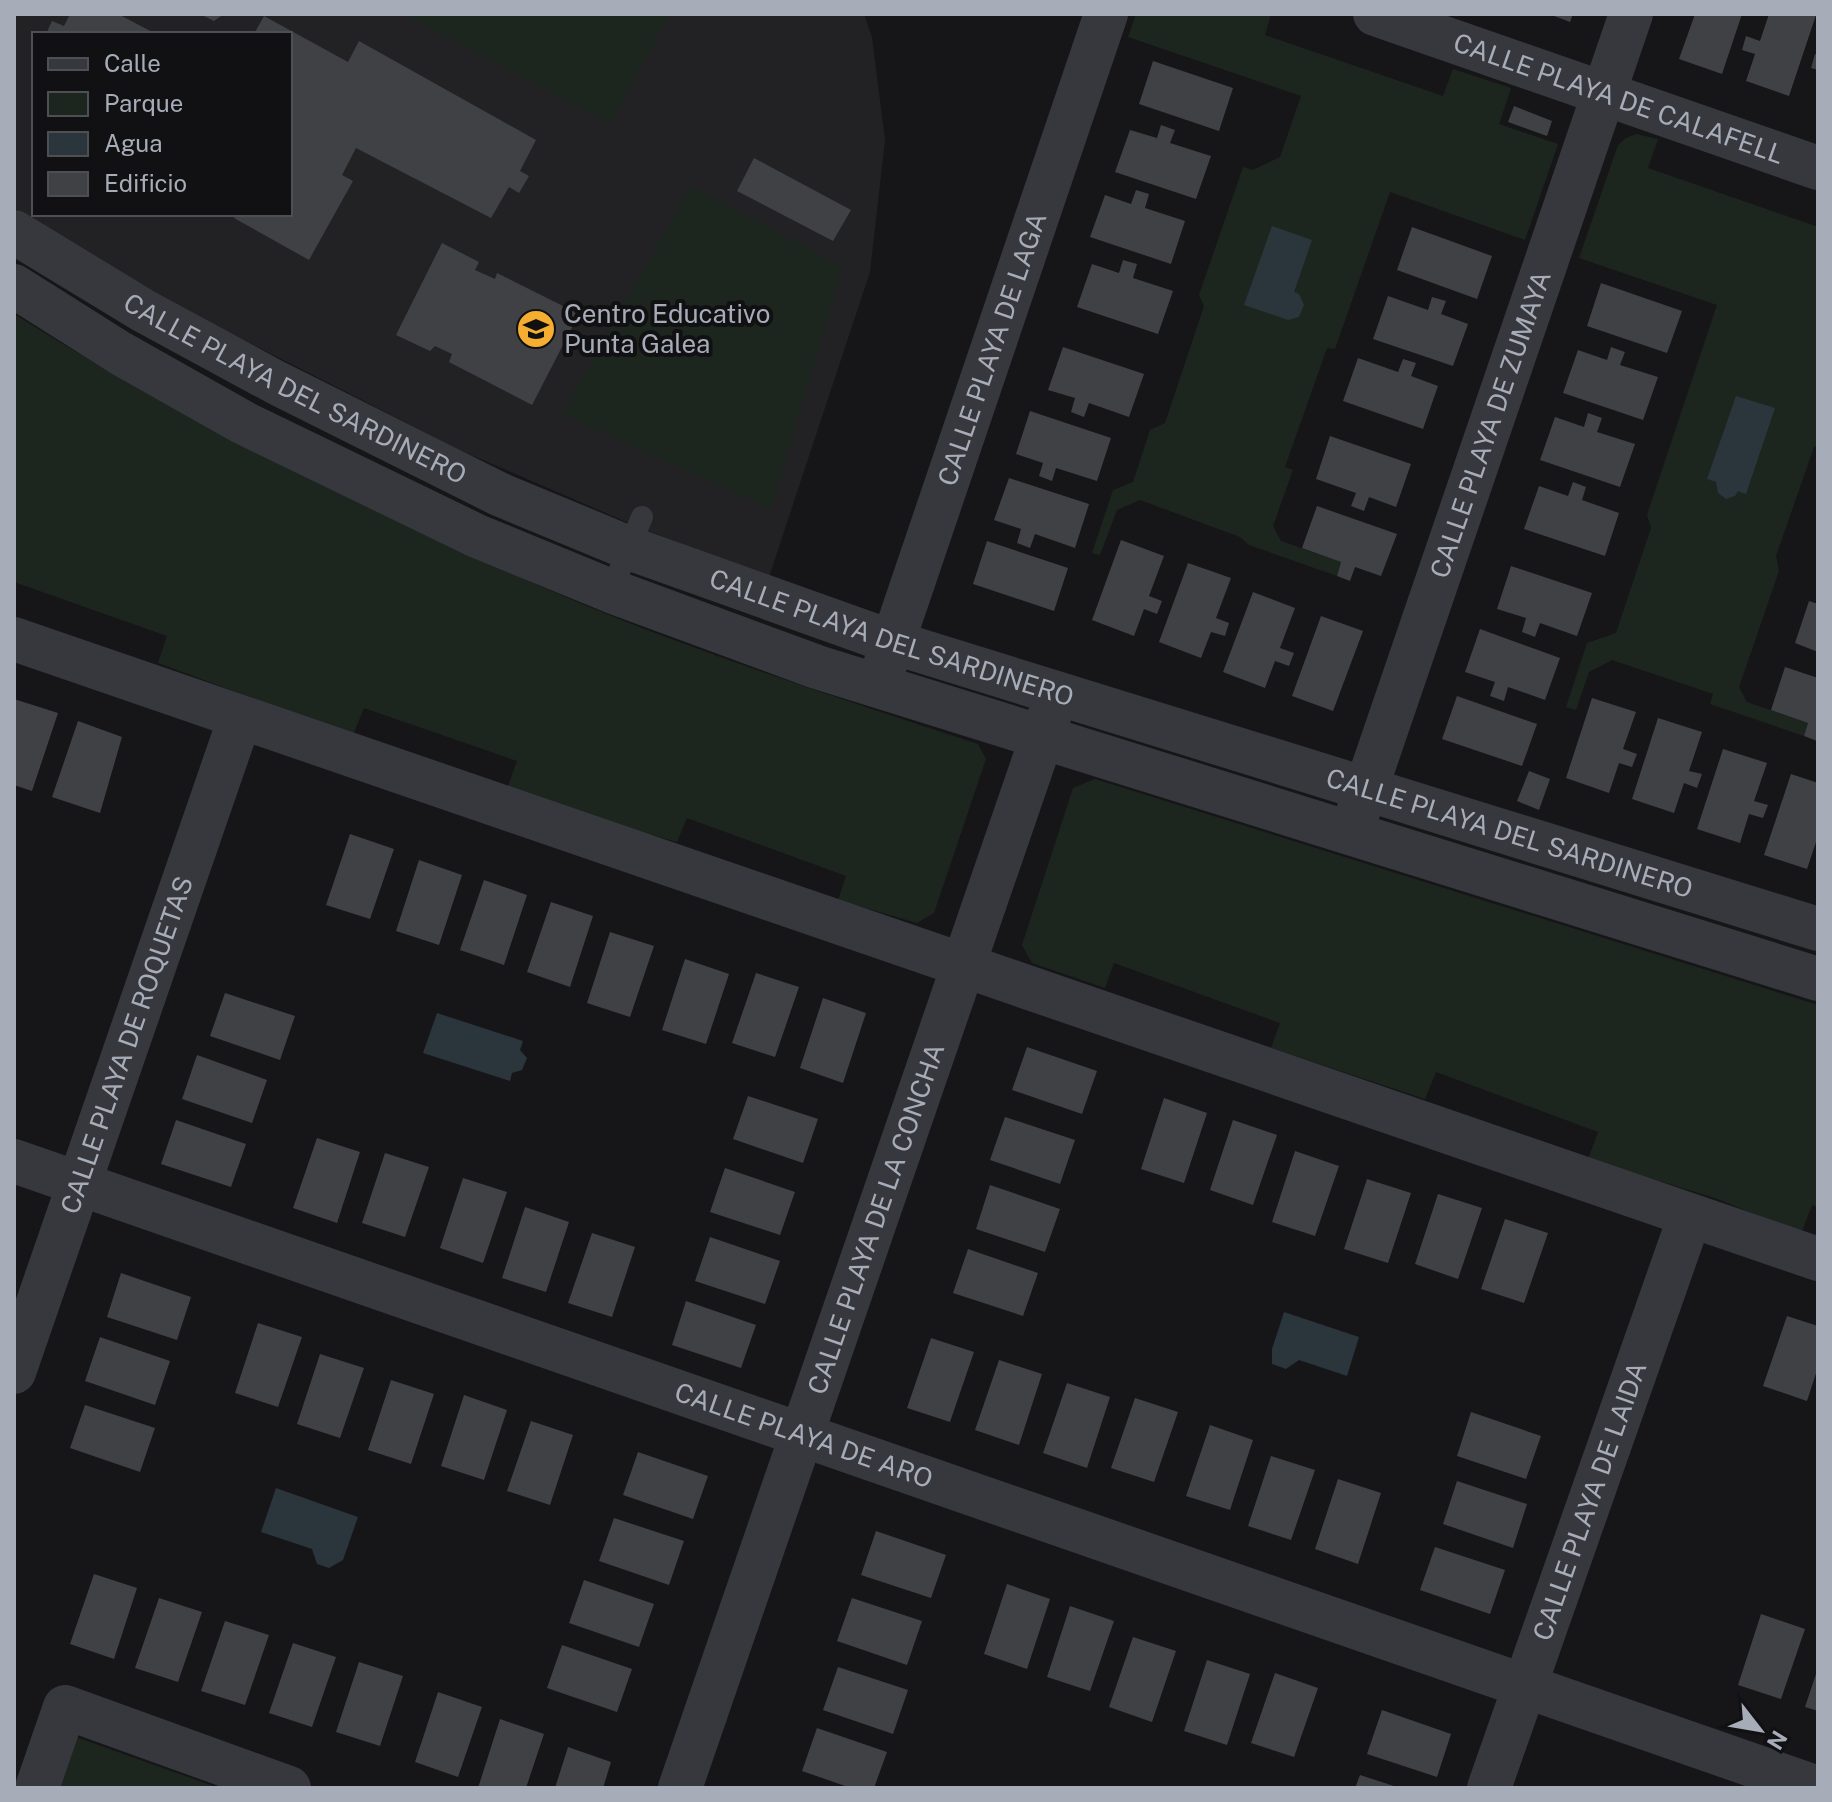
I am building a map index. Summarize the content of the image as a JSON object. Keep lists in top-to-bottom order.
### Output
{
  "streets": {
    "street": [
      "CALLE PLAYA DE CALAFELL",
      "CALLE PLAYA DE LAGA",
      "CALLE PLAYA DEL SARDINERO",
      "CALLE PLAYA DE ZUMAYA",
      "CALLE PLAYA DE ROQUETAS",
      "CALLE PLAYA DE LA CONCHA",
      "CALLE PLAYA DE ARO",
      "CALLE PLAYA DE LAIDA"
    ]
  },
  "crossings": [
    ["CALLE PLAYA DE CALAFELL", "CALLE PLAYA DE ZUMAYA"],
    ["CALLE PLAYA DE LAGA", "CALLE PLAYA DEL SARDINERO"],
    ["CALLE PLAYA DEL SARDINERO", "CALLE PLAYA DE ZUMAYA"],
    ["CALLE PLAYA DEL SARDINERO", "CALLE PLAYA DE LA CONCHA"],
    ["CALLE PLAYA DE ROQUETAS", "CALLE PLAYA DE ARO"],
    ["CALLE PLAYA DE LA CONCHA", "CALLE PLAYA DE ARO"],
    ["CALLE PLAYA DE ARO", "CALLE PLAYA DE LAIDA"]
  ],
  "places": {
    "school or university": ["Centro Educativo Punta Galea"]
  },
  "legend": [
    "Calle",
    "Parque",
    "Agua",
    "Edificio"
  ],
  "north": "bottom right"
}
